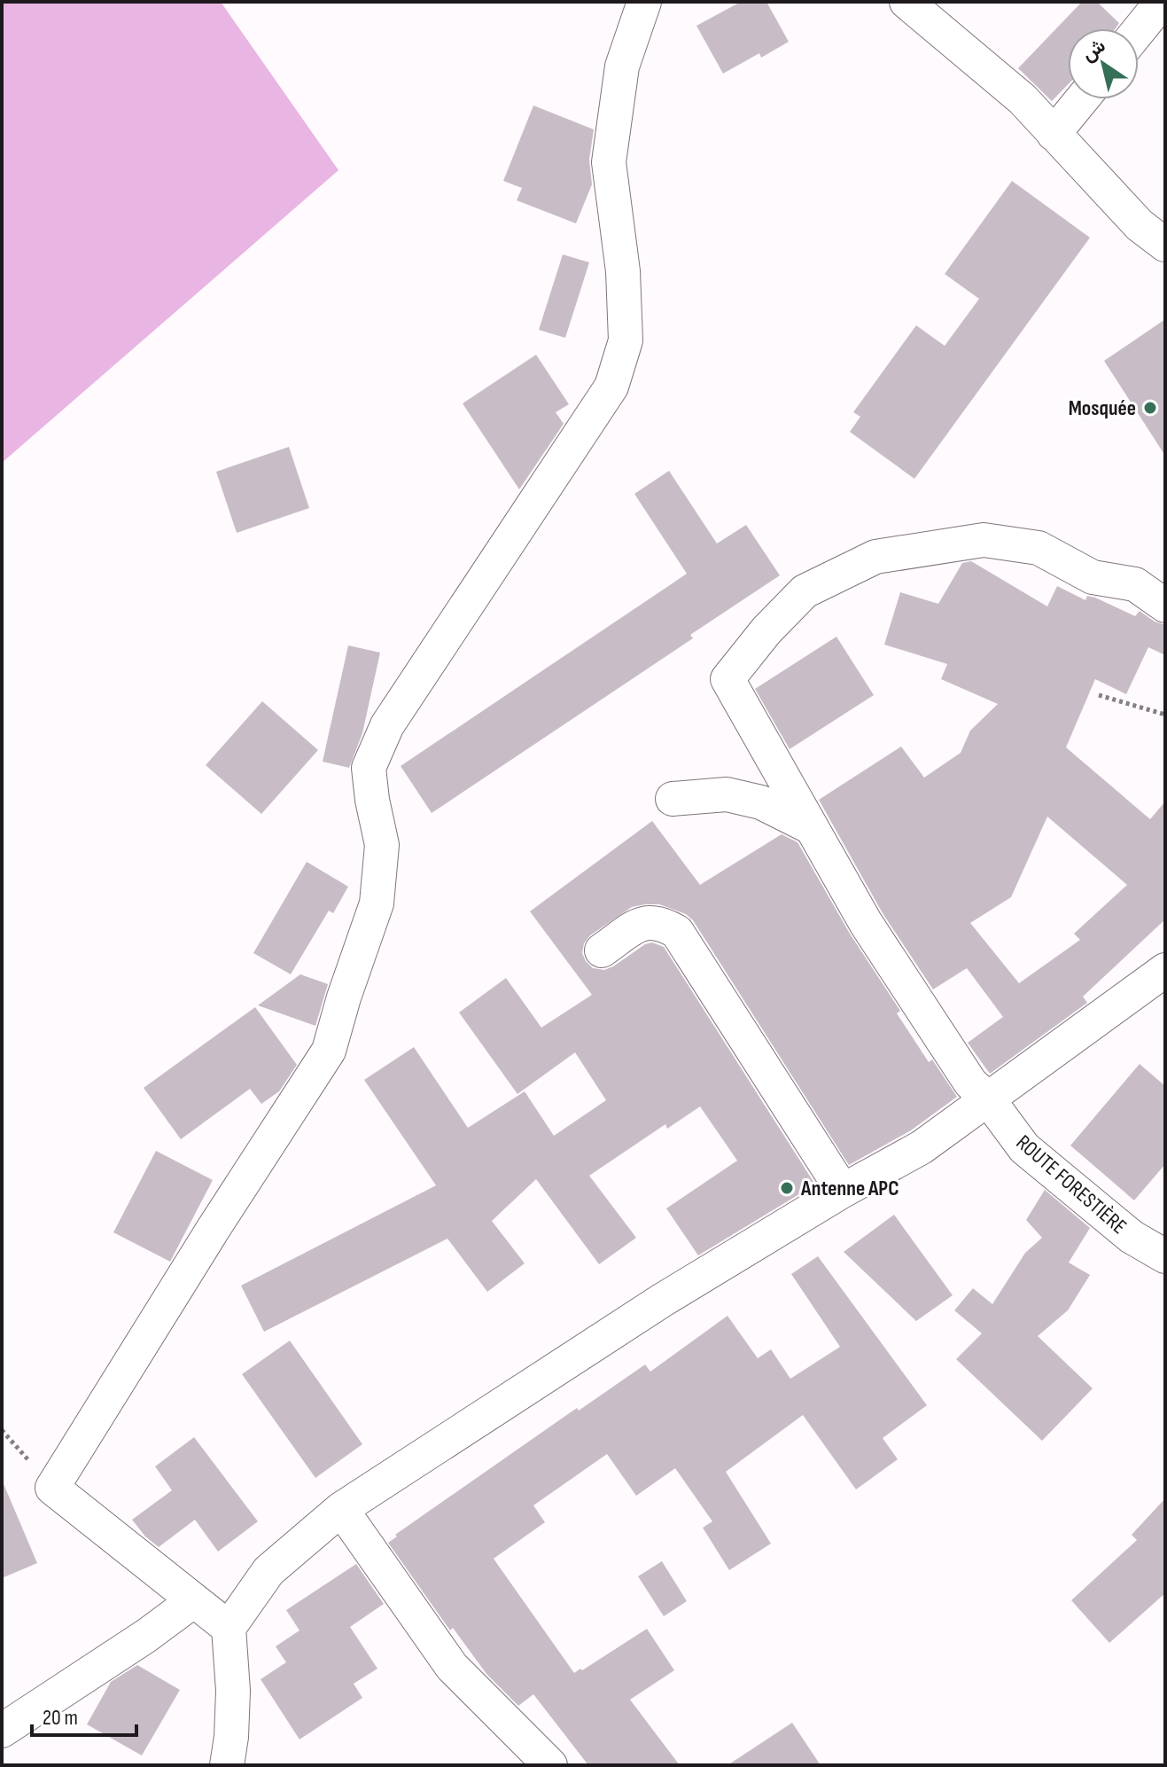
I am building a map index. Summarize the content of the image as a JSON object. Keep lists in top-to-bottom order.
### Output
{
  "streets": {
    "street": ["ROUTE FORESTIÈRE"]
  },
  "places": ["Mosquée", "Antenne APC"],
  "scale_bar": "20 m",
  "north": "top left"
}
